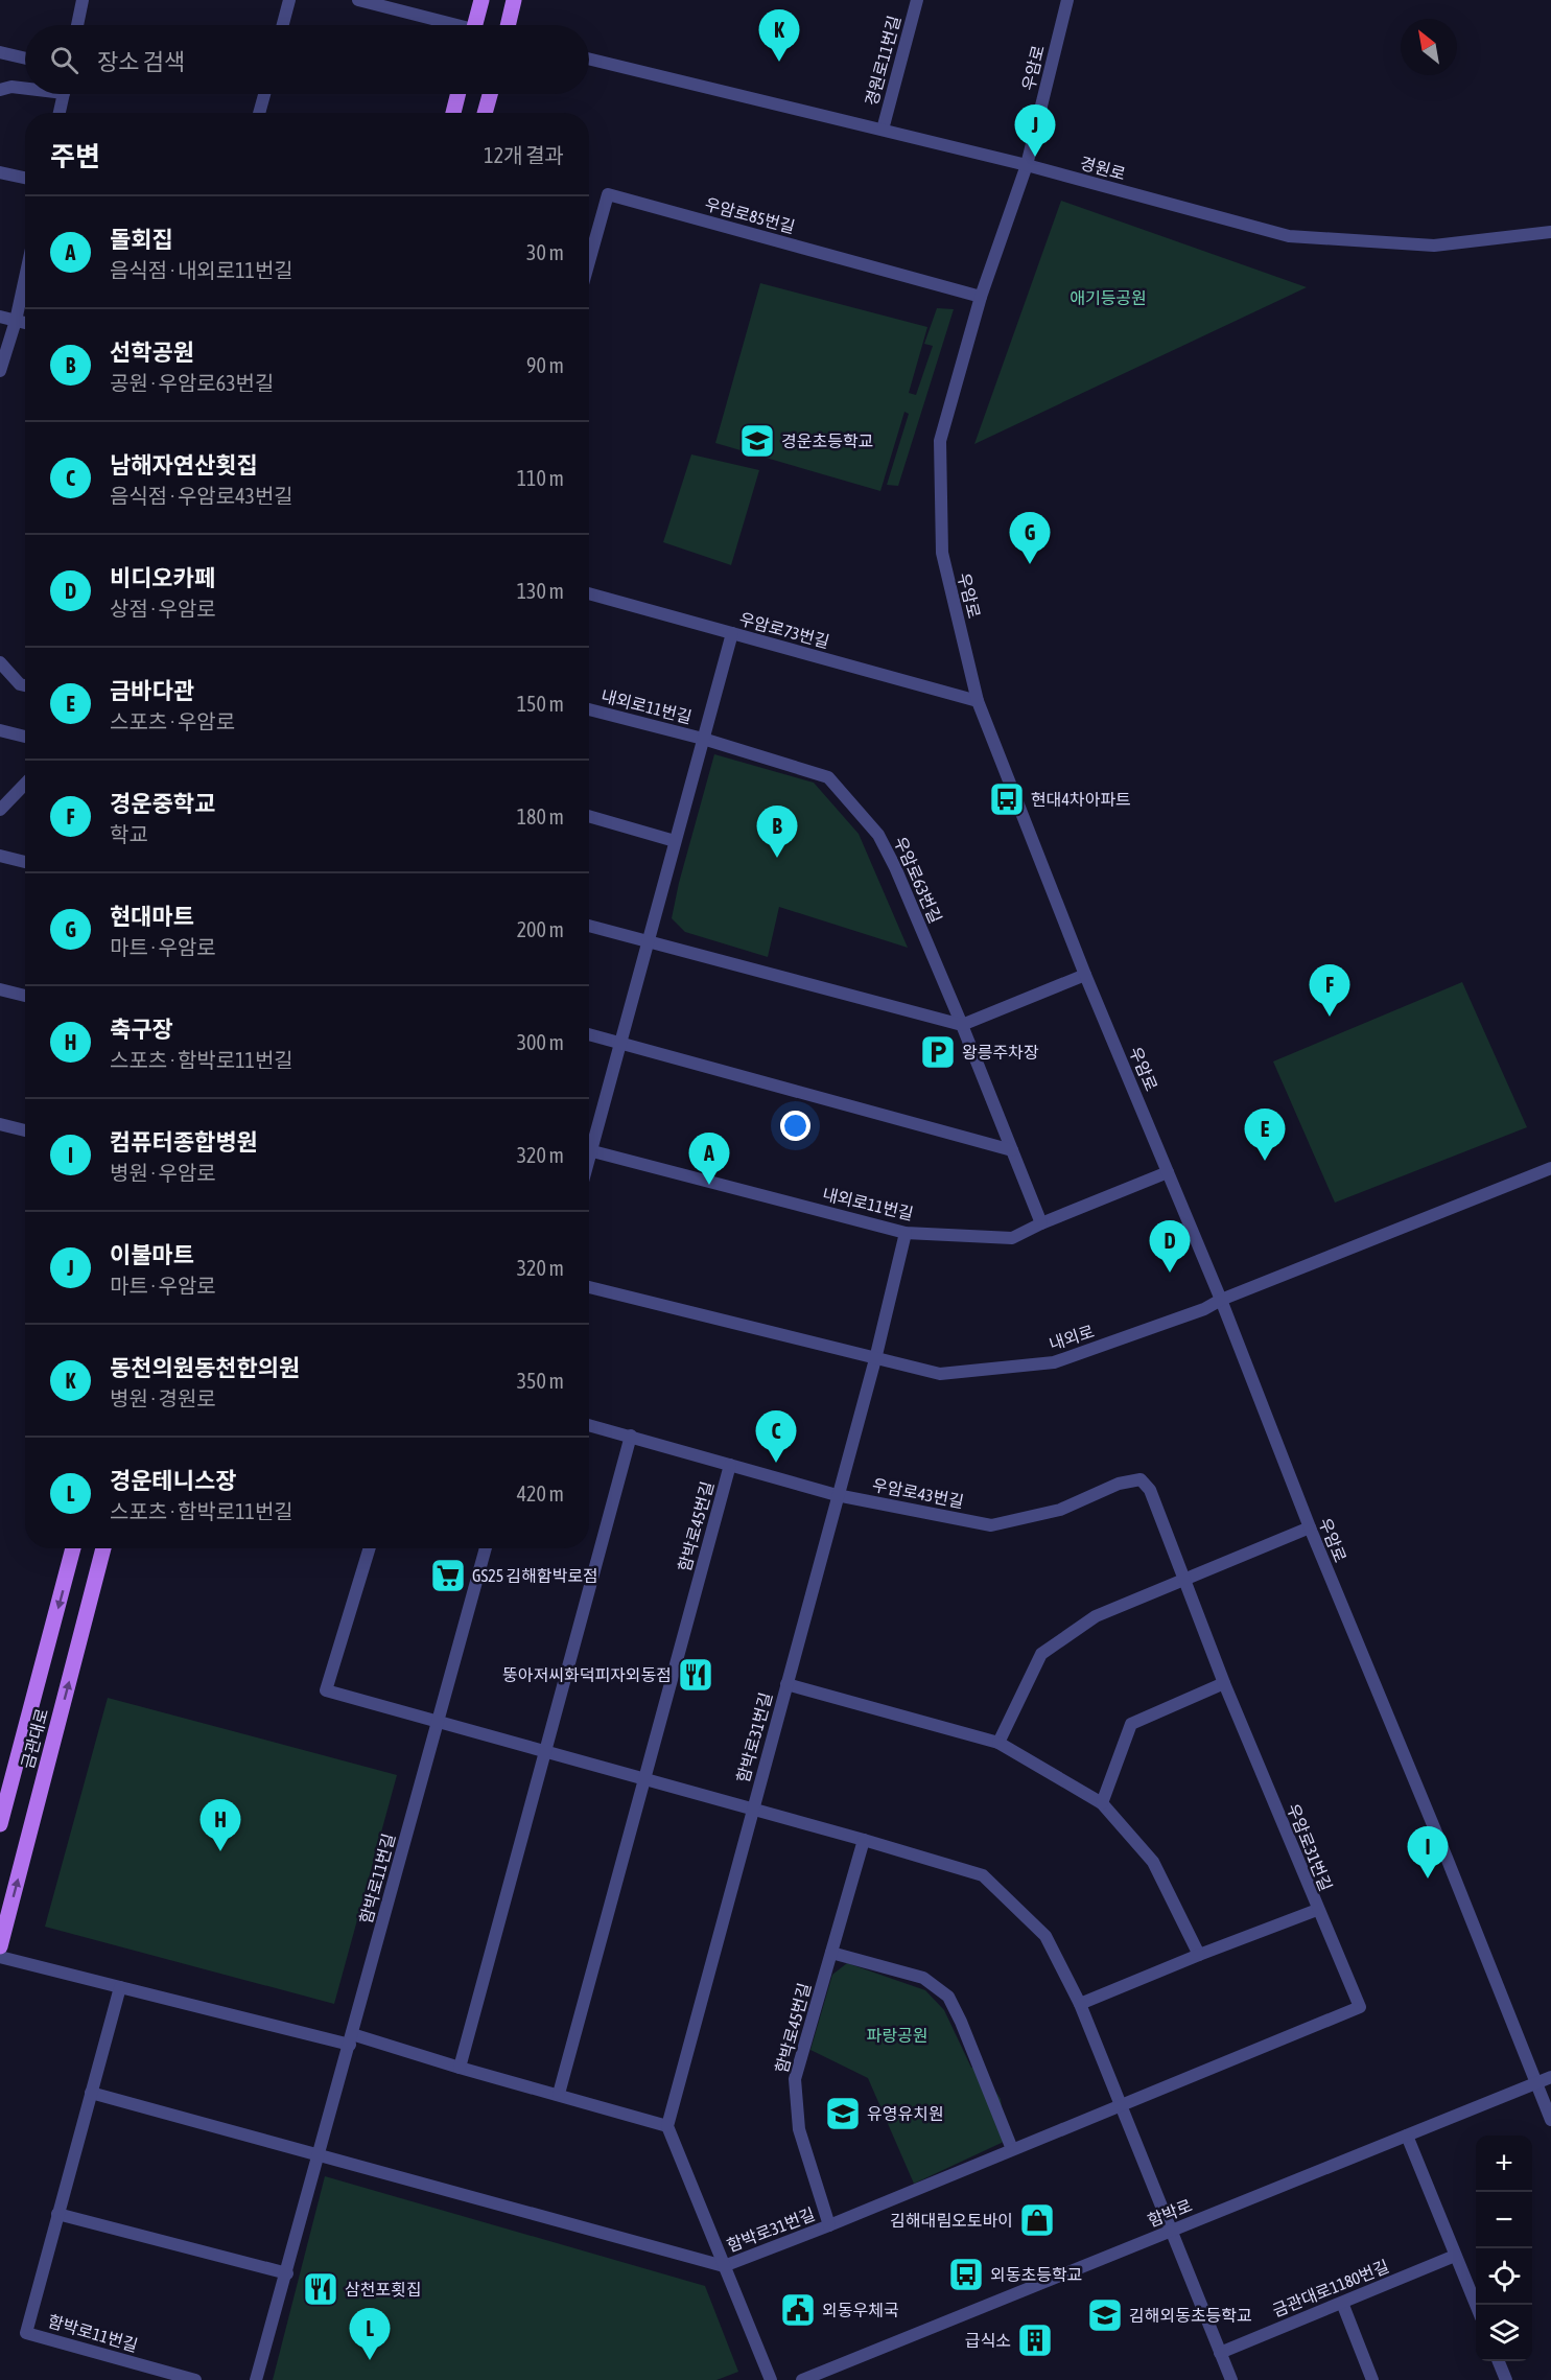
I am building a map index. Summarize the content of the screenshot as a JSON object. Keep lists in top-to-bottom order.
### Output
{
  "streets": {
    "main road": ["금관대로"],
    "street": [
      "경원로11번길",
      "우암로",
      "경원로",
      "우암로85번길",
      "우암로73번길",
      "내외로11번길",
      "우암로63번길",
      "내외로",
      "우암로43번길",
      "함박로45번길",
      "함박로31번길",
      "우암로31번길",
      "함박로11번길",
      "함박로",
      "금관대로1180번길"
    ]
  },
  "crossings": [
    ["경원로11번길", "경원로"],
    ["우암로", "경원로"],
    ["우암로", "우암로85번길"],
    ["우암로", "우암로73번길"],
    ["우암로", "내외로11번길"],
    ["우암로", "내외로"],
    ["우암로", "함박로"],
    ["우암로73번길", "내외로11번길"],
    ["내외로11번길", "우암로63번길"],
    ["내외로11번길", "함박로31번길"],
    ["내외로", "함박로31번길"],
    ["우암로43번길", "함박로45번길"],
    ["우암로43번길", "함박로31번길"],
    ["우암로43번길", "우암로31번길"],
    ["함박로45번길", "함박로31번길"],
    ["함박로31번길", "함박로11번길"]
  ],
  "parks": ["애기등공원", "파랑공원"],
  "places": {
    "school or university": ["경운초등학교", "유영유치원", "김해외동초등학교"],
    "bus stop": ["현대4차아파트", "외동초등학교"],
    "parking": ["왕릉주차장"],
    "supermarket": ["GS25 김해함박로점"],
    "restaurant": ["뚱아저씨화덕피자외동점", "삼천포횟집"],
    "shop": ["김해대림오토바이"],
    "public building": ["외동우체국"],
    "building": ["급식소"]
  },
  "north": "top left",
  "page": {
    "pins": [
      "K",
      "J",
      "G",
      "B",
      "F",
      "E",
      "A",
      "D",
      "C",
      "H",
      "I",
      "L"
    ],
    "search": "장소 검색",
    "heading": ["주변", "12개 결과"],
    "list": [
      {
        "mark": "A",
        "name": "돌회집",
        "note": "음식점 · 내외로11번길",
        "value": "30 m"
      },
      {
        "mark": "B",
        "name": "선학공원",
        "note": "공원 · 우암로63번길",
        "value": "90 m"
      },
      {
        "mark": "C",
        "name": "남해자연산횟집",
        "note": "음식점 · 우암로43번길",
        "value": "110 m"
      },
      {
        "mark": "D",
        "name": "비디오카페",
        "note": "상점 · 우암로",
        "value": "130 m"
      },
      {
        "mark": "E",
        "name": "금바다관",
        "note": "스포츠 · 우암로",
        "value": "150 m"
      },
      {
        "mark": "F",
        "name": "경운중학교",
        "note": "학교",
        "value": "180 m"
      },
      {
        "mark": "G",
        "name": "현대마트",
        "note": "마트 · 우암로",
        "value": "200 m"
      },
      {
        "mark": "H",
        "name": "축구장",
        "note": "스포츠 · 함박로11번길",
        "value": "300 m"
      },
      {
        "mark": "I",
        "name": "컴퓨터종합병원",
        "note": "병원 · 우암로",
        "value": "320 m"
      },
      {
        "mark": "J",
        "name": "이불마트",
        "note": "마트 · 우암로",
        "value": "320 m"
      },
      {
        "mark": "K",
        "name": "동천의원동천한의원",
        "note": "병원 · 경원로",
        "value": "350 m"
      },
      {
        "mark": "L",
        "name": "경운테니스장",
        "note": "스포츠 · 함박로11번길",
        "value": "420 m"
      }
    ],
    "map_buttons": ["+", "−"]
  }
}
